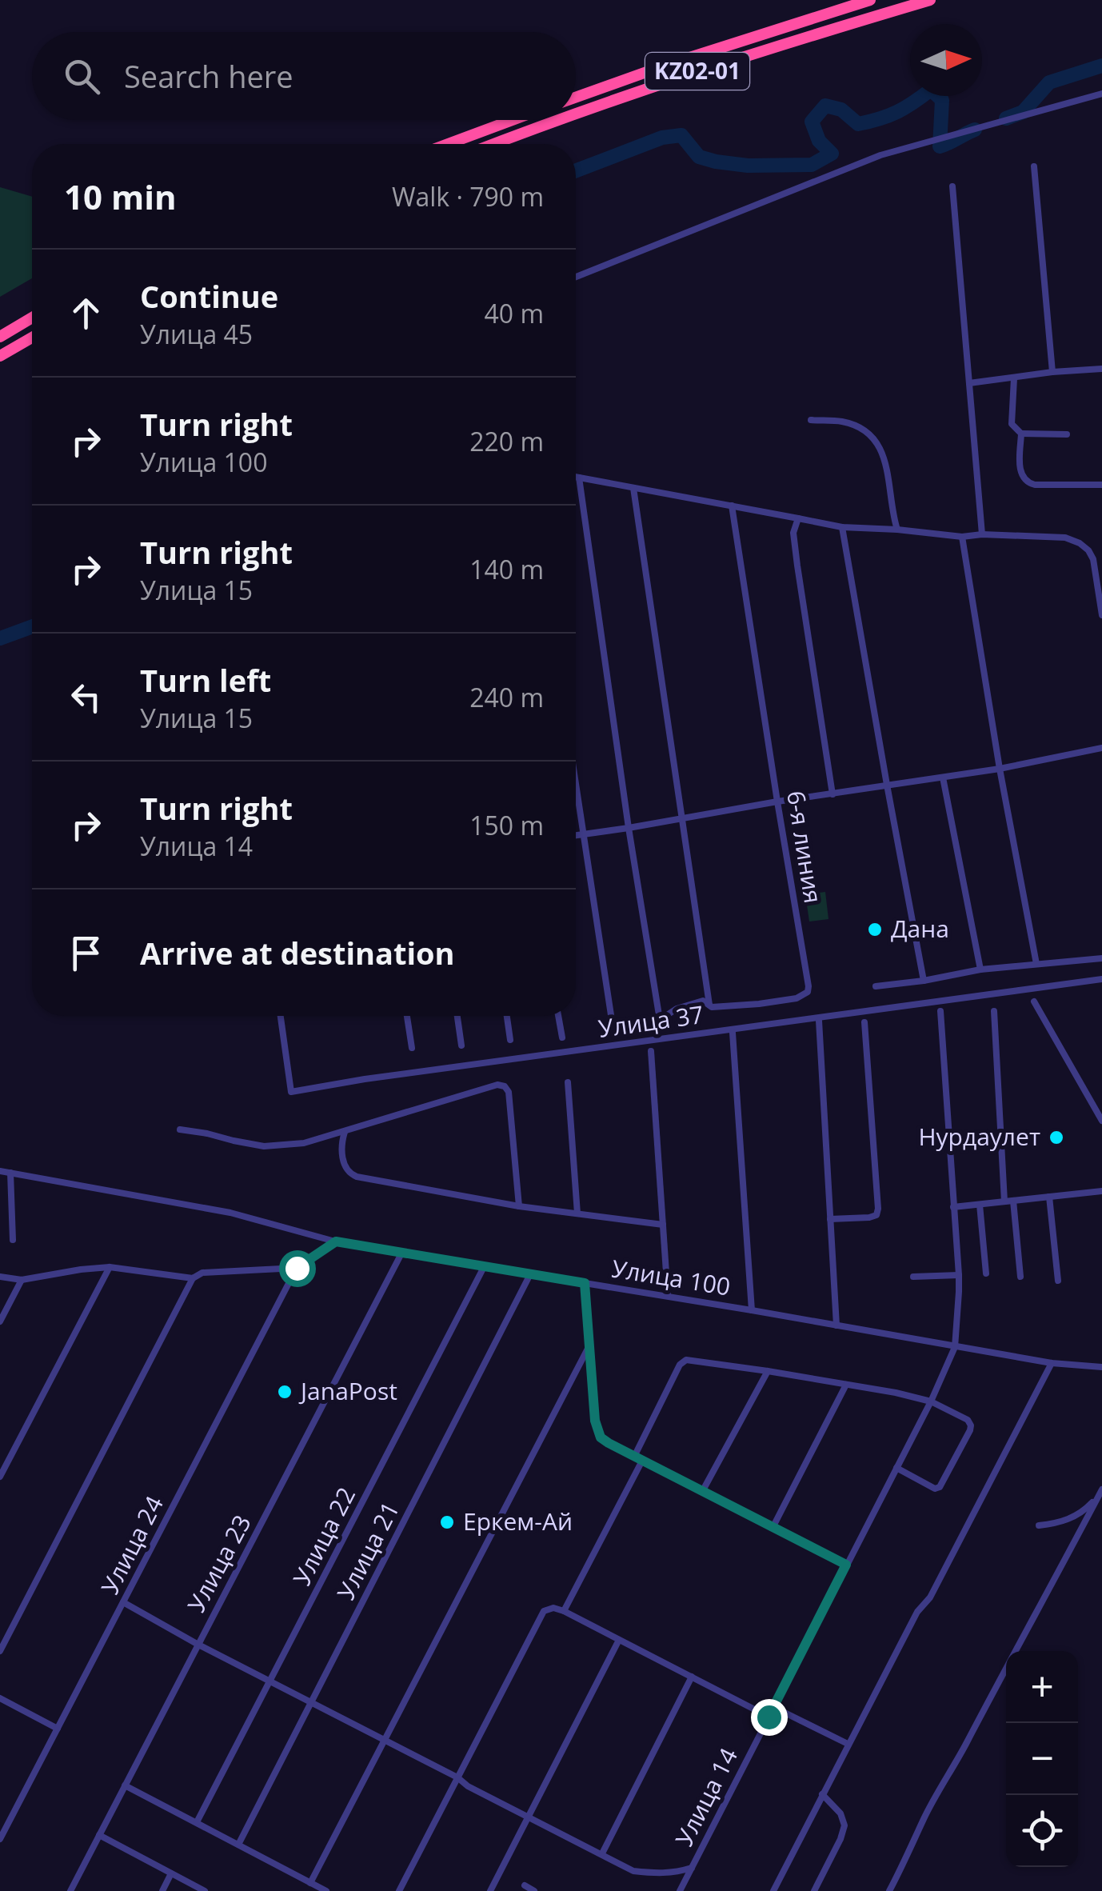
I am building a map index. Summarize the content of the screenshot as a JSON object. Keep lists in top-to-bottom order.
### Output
{
  "streets": {
    "highway": ["KZ02-01"],
    "street": [
      "6-я линия",
      "Улица 37",
      "Улица 100",
      "Улица 22",
      "Улица 24",
      "Улица 21",
      "Улица 23",
      "Улица 14"
    ]
  },
  "crossings": [
    ["Улица 100", "Улица 22"],
    ["Улица 100", "Улица 21"],
    ["Улица 100", "Улица 23"],
    ["Улица 100", "Улица 14"],
    ["Улица 22", "Улица 14"],
    ["Улица 24", "Улица 14"],
    ["Улица 21", "Улица 14"],
    ["Улица 23", "Улица 14"]
  ],
  "places": [
    "Дана",
    "Нурдаулет",
    "JanaPost",
    "Еркем-Ай"
  ],
  "north": "right",
  "page": {
    "search": "Search here",
    "heading": ["10 min", "Walk · 790 m"],
    "list": [
      ["Continue", "Улица 45", "40 m"],
      ["Turn right", "Улица 100", "220 m"],
      ["Turn right", "Улица 15", "140 m"],
      ["Turn left", "Улица 15", "240 m"],
      ["Turn right", "Улица 14", "150 m"],
      "Arrive at destination"
    ],
    "map_buttons": ["+", "−"]
  }
}
